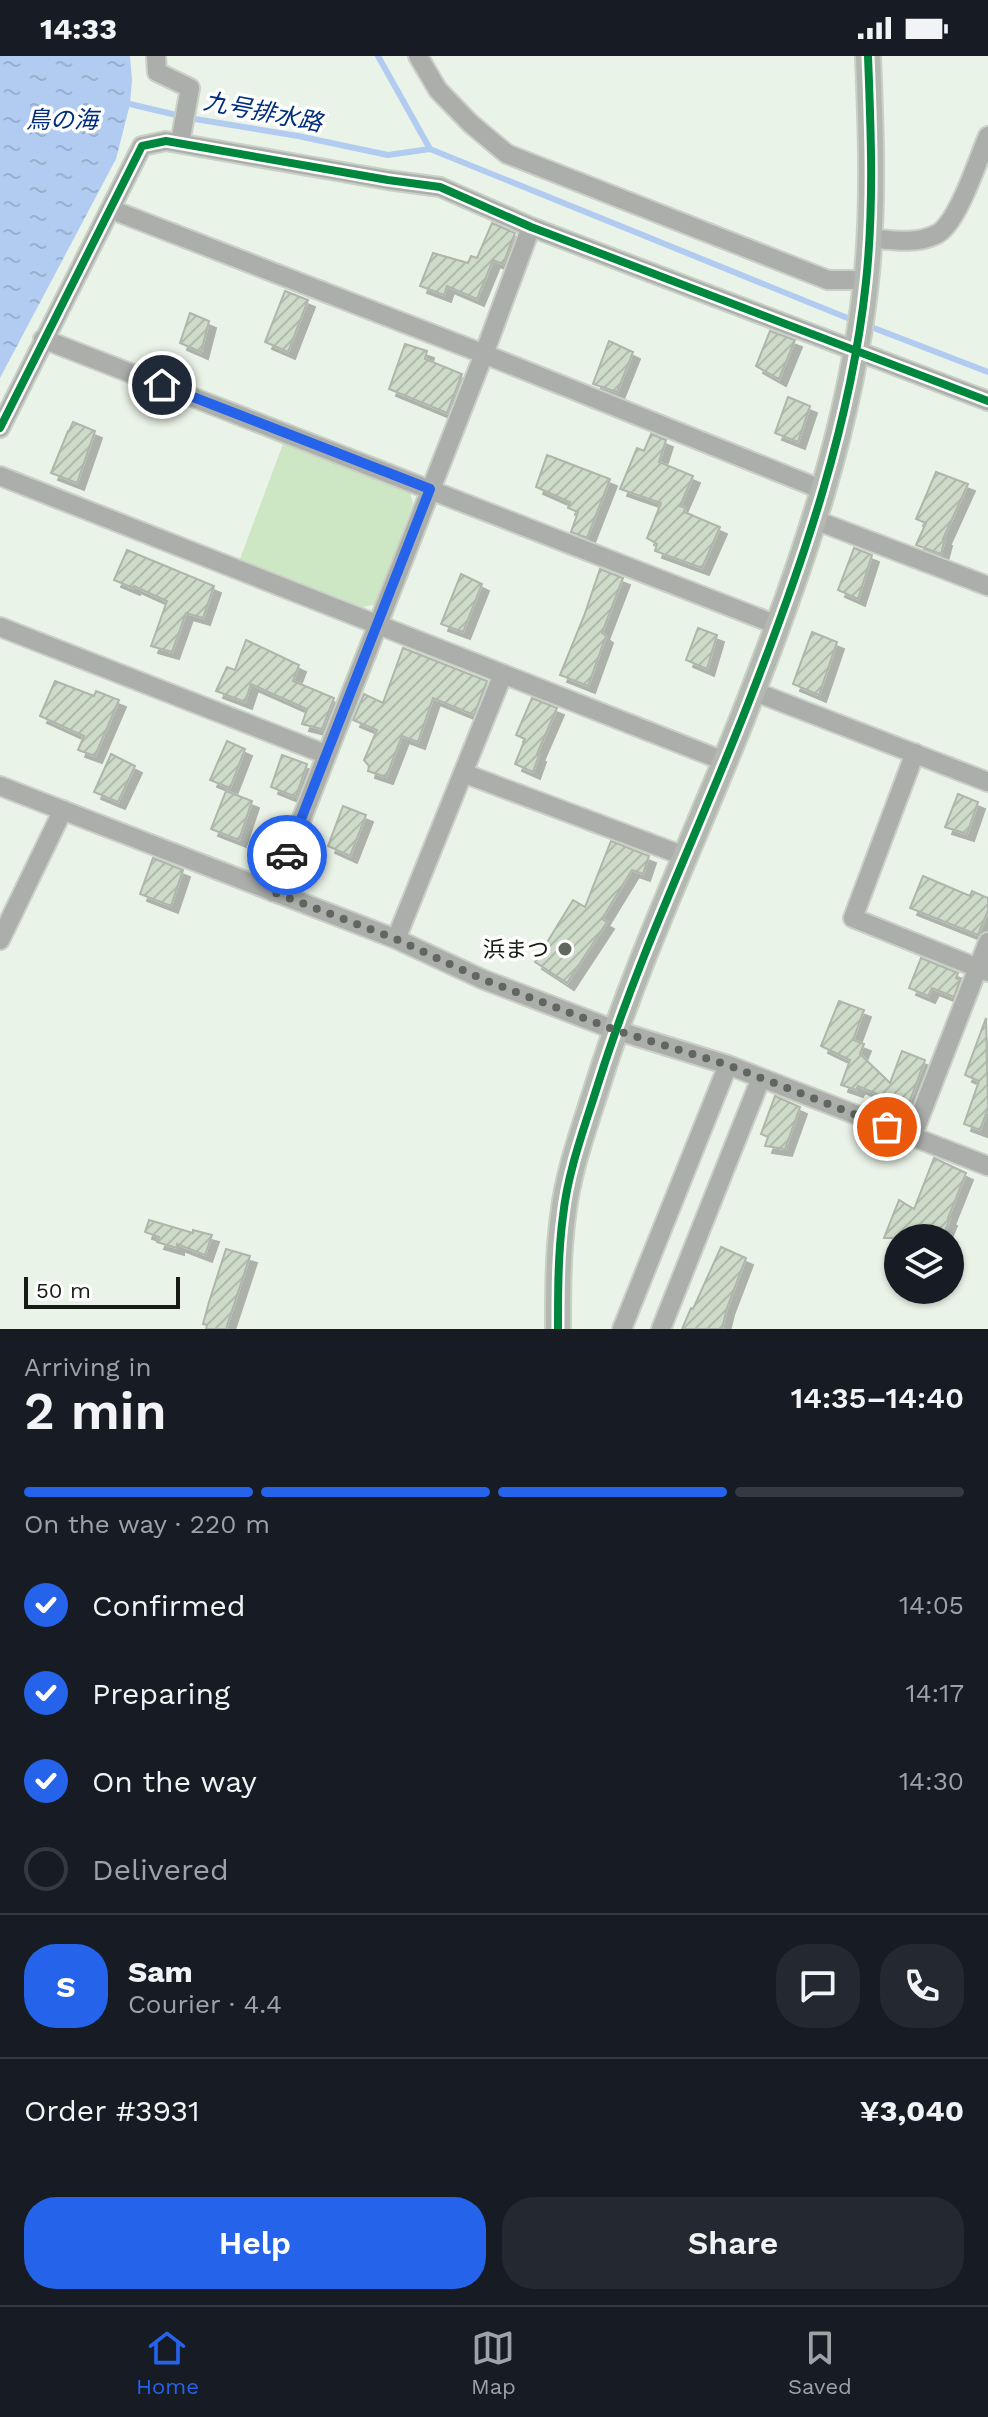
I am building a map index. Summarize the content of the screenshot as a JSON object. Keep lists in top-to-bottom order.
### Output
{
  "water": ["九号排水路", "鳥の海"],
  "places": ["浜まつ"],
  "scale_bar": "50 m",
  "page": {
    "status": "14:33",
    "scale": "50 m",
    "heading": ["2 min", "Arriving in", "14:35–14:40"],
    "panel": [
      "Sam",
      "Courier · 4.4",
      "Order #3931",
      "¥3,040"
    ],
    "bar": "On the way · 220 m",
    "list": [
      ["Confirmed", "14:05"],
      ["Preparing", "14:17"],
      ["On the way", "14:30"],
      "Delivered"
    ],
    "round": "S",
    "buttons": ["Help", "Share"],
    "tabs": ["Home", "Map", "Saved"]
  }
}
